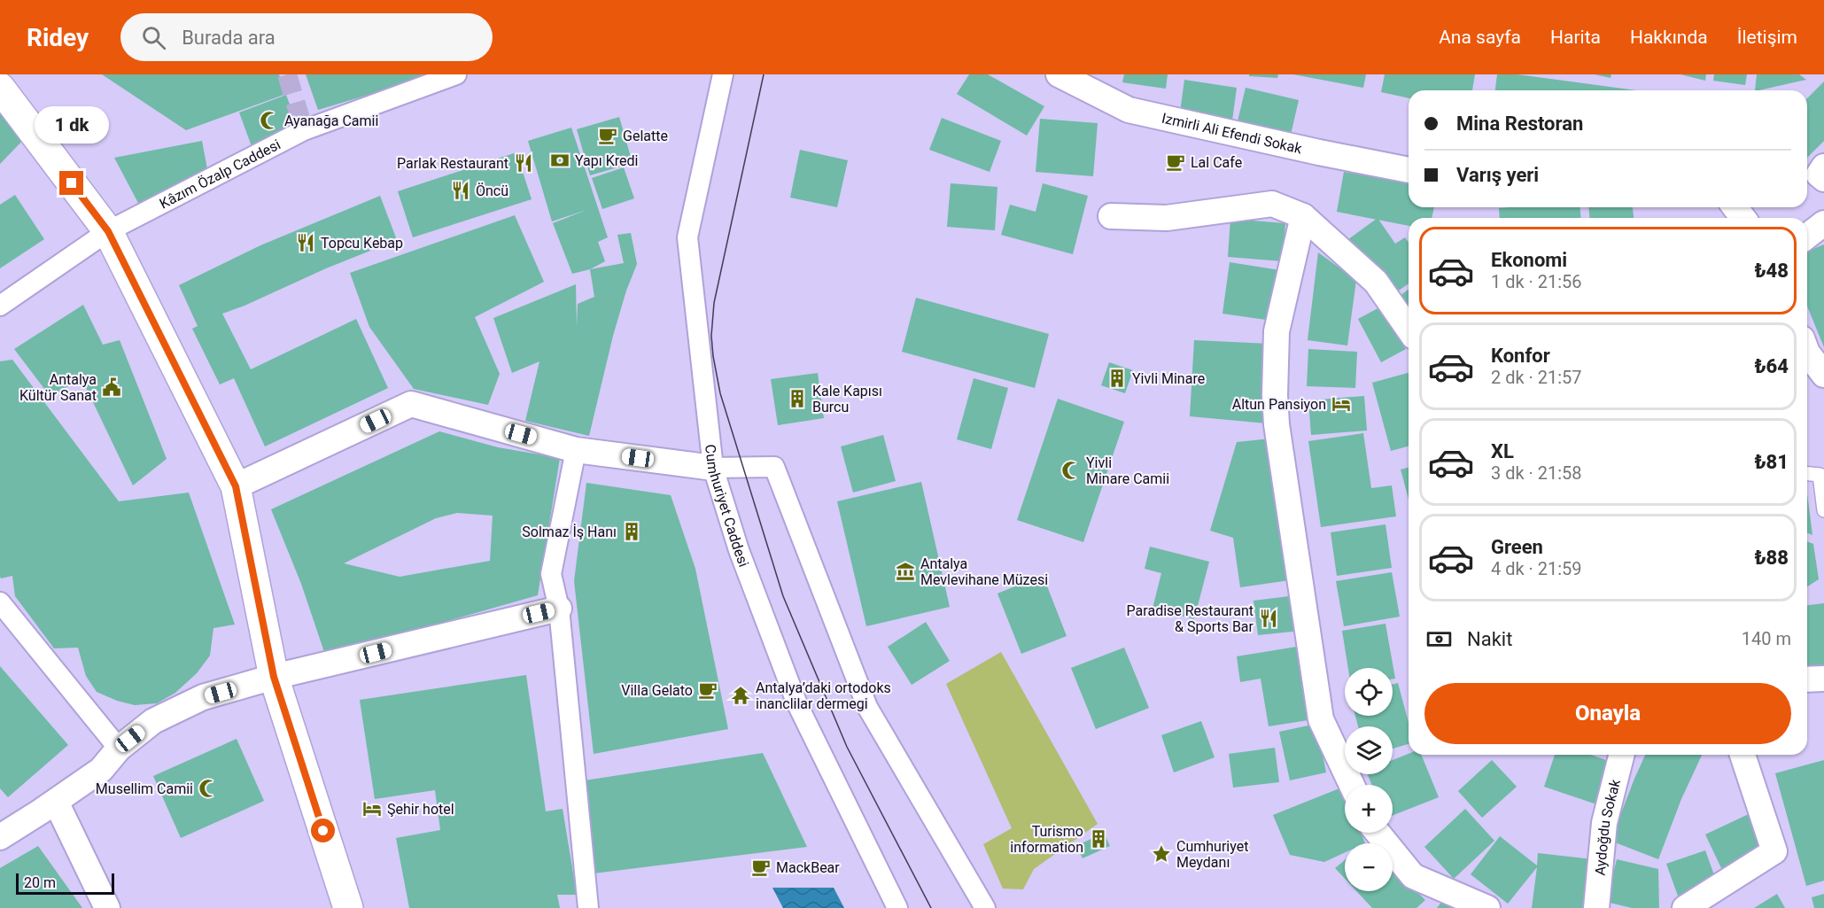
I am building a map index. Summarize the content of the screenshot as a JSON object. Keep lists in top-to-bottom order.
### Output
{
  "streets": {
    "street": [
      "Izmirli Ali Efendi Sokak",
      "Kâzım Özalp Caddesi",
      "Cumhuriyet Caddesi",
      "Aydoğdu Sokak"
    ]
  },
  "places": {
    "mosque": ["Ayanağa Camii", "Yivli Minare Camii", "Musellim Camii"],
    "cafe": [
      "Gelatte",
      "Lal Cafe",
      "Villa Gelato",
      "MackBear"
    ],
    "bank": ["Yapı Kredi"],
    "restaurant": [
      "Parlak Restaurant",
      "Öncü",
      "Topcu Kebap",
      "Paradise Restaurant & Sports Bar"
    ],
    "building": [
      "Yivli Minare",
      "Kale Kapısı Burcu",
      "Solmaz İş Hanı",
      "Turismo information"
    ],
    "public building": ["Antalya Kültür Sanat"],
    "hotel": ["Altun Pansiyon", "Şehir hotel"],
    "museum": ["Antalya Mevlevihane Müzesi"],
    "temple": ["Antalya’daki ortodoks inanclilar dermegi"],
    "place": ["Cumhuriyet Meydanı"]
  },
  "scale_bar": "20 m",
  "page": {
    "header": "Ridey",
    "search": "Burada ara",
    "nav": [
      "Ana sayfa",
      "Harita",
      "Hakkında",
      "İletişim"
    ],
    "banner": ["Mina Restoran", "Varış yeri"],
    "bubble": "1 dk",
    "list": [
      {
        "name": "Ekonomi",
        "note": "1 dk · 21:56",
        "value": "₺48"
      },
      {
        "name": "Konfor",
        "note": "2 dk · 21:57",
        "value": "₺64"
      },
      {
        "name": "XL",
        "note": "3 dk · 21:58",
        "value": "₺81"
      },
      {
        "name": "Green",
        "note": "4 dk · 21:59",
        "value": "₺88"
      }
    ],
    "pay": ["Nakit", "140 m"],
    "map_buttons": ["+", "−"],
    "buttons": "Onayla",
    "scale": "20 m"
  }
}
